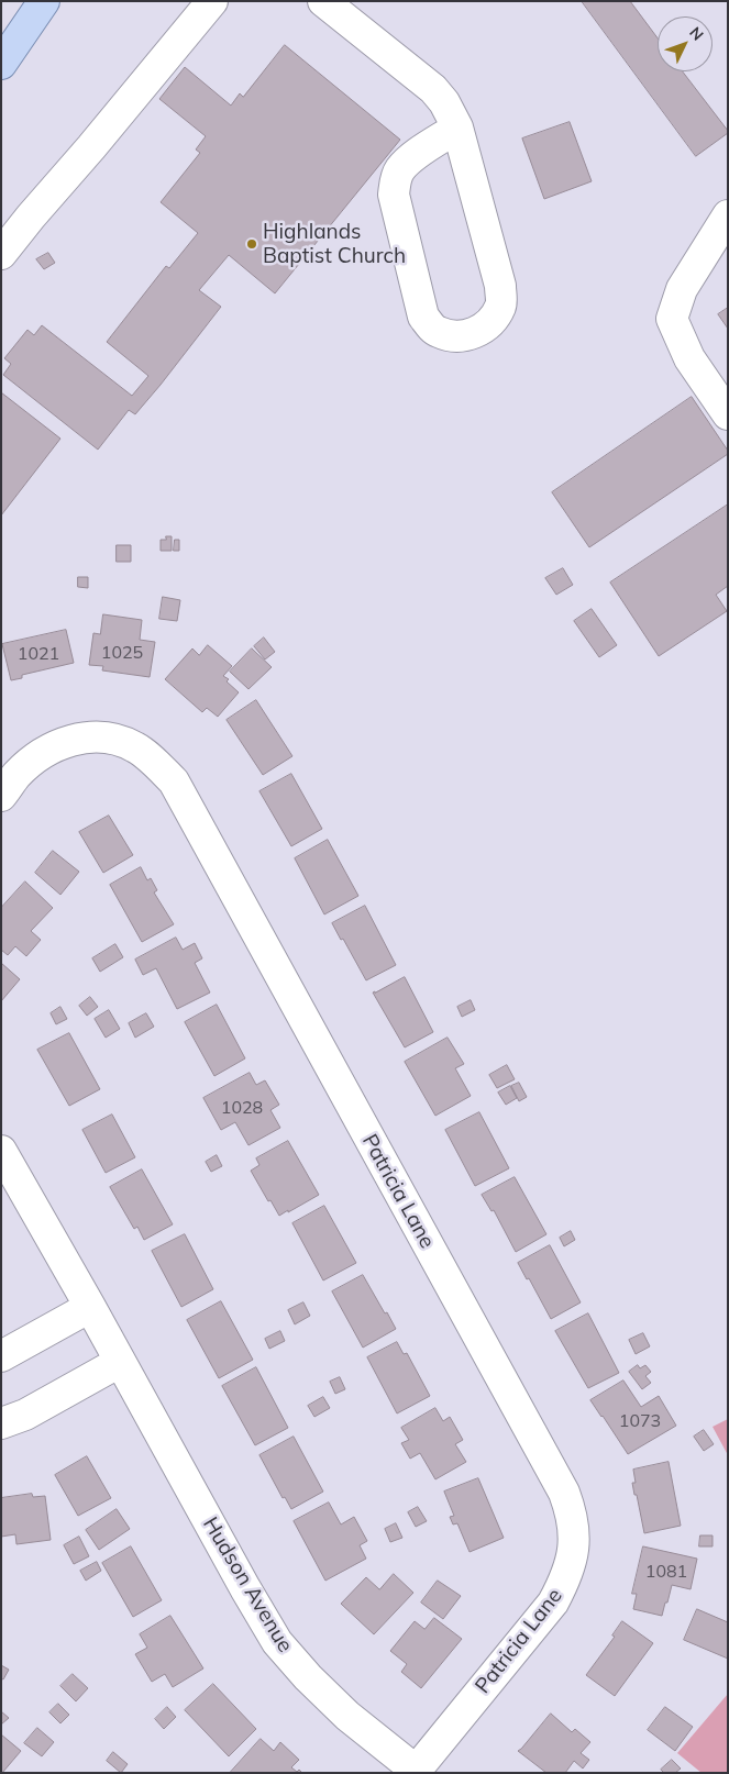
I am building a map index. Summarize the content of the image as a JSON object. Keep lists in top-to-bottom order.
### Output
{
  "streets": {
    "street": ["Patricia Lane", "Hudson Avenue"]
  },
  "crossings": [
    ["Patricia Lane", "Hudson Avenue"]
  ],
  "places": ["Highlands Baptist Church"],
  "house_numbers": [
    "1025",
    "1021",
    "1028",
    "1073",
    "1081"
  ],
  "north": "top right"
}
